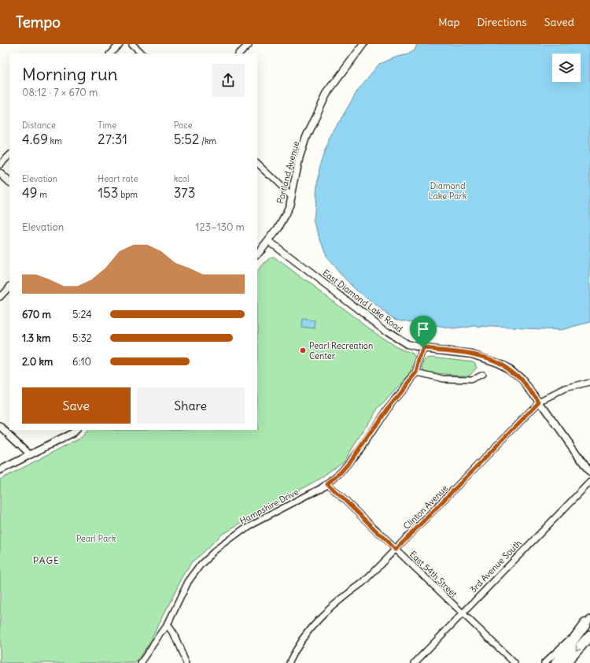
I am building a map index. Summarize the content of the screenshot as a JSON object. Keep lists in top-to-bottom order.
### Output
{
  "streets": {
    "street": [
      "Portland Avenue",
      "East Diamond Lake Road",
      "Hampshire Drive",
      "Clinton Avenue",
      "3rd Avenue South",
      "East 54th Street"
    ]
  },
  "crossings": [
    ["Portland Avenue", "East Diamond Lake Road"],
    ["East Diamond Lake Road", "Hampshire Drive"],
    ["East Diamond Lake Road", "Clinton Avenue"],
    ["Hampshire Drive", "East 54th Street"],
    ["Clinton Avenue", "East 54th Street"],
    ["3rd Avenue South", "East 54th Street"]
  ],
  "districts": ["PAGE"],
  "parks": ["Diamond Lake Park", "Pearl Park"],
  "places": ["Pearl Recreation Center"],
  "page": {
    "header": "Tempo",
    "nav": ["Map", "Directions", "Saved"],
    "heading": ["Morning run", "08:12 · 7 × 670 m"],
    "stats": [
      ["Distance", "4.69 km"],
      ["Time", "27:31"],
      ["Pace", "5:52 /km"],
      ["Elevation", "49 m"],
      ["Heart rate", "153 bpm"],
      ["kcal", "373"]
    ],
    "chart": ["Elevation", "123–130 m"],
    "list": [
      {
        "name": "670 m",
        "note": "5:24"
      },
      {
        "name": "1.3 km",
        "note": "5:32"
      },
      {
        "name": "2.0 km",
        "note": "6:10"
      }
    ],
    "buttons": ["Save", "Share"]
  }
}
